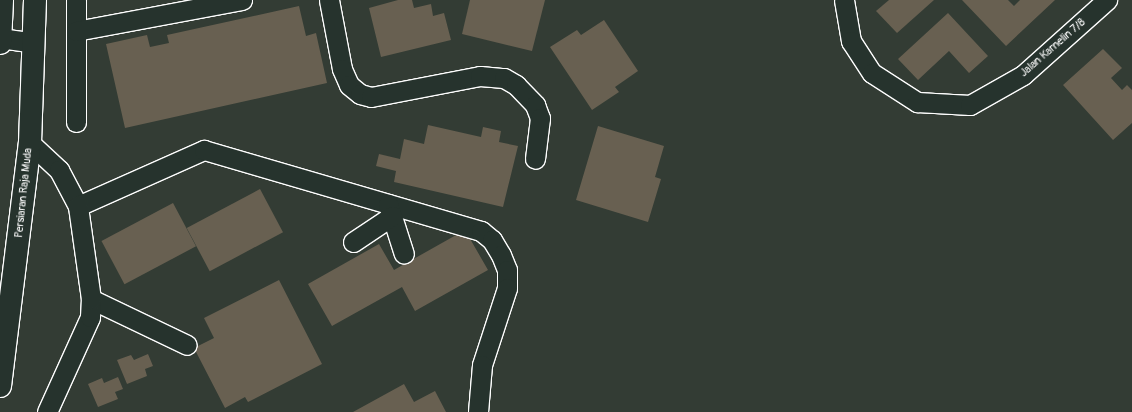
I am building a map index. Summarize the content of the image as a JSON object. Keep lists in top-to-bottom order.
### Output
{
  "streets": {
    "main road": ["Persiaran Raja Muda"],
    "street": ["Jalan Karnelin 7/8"]
  }
}
